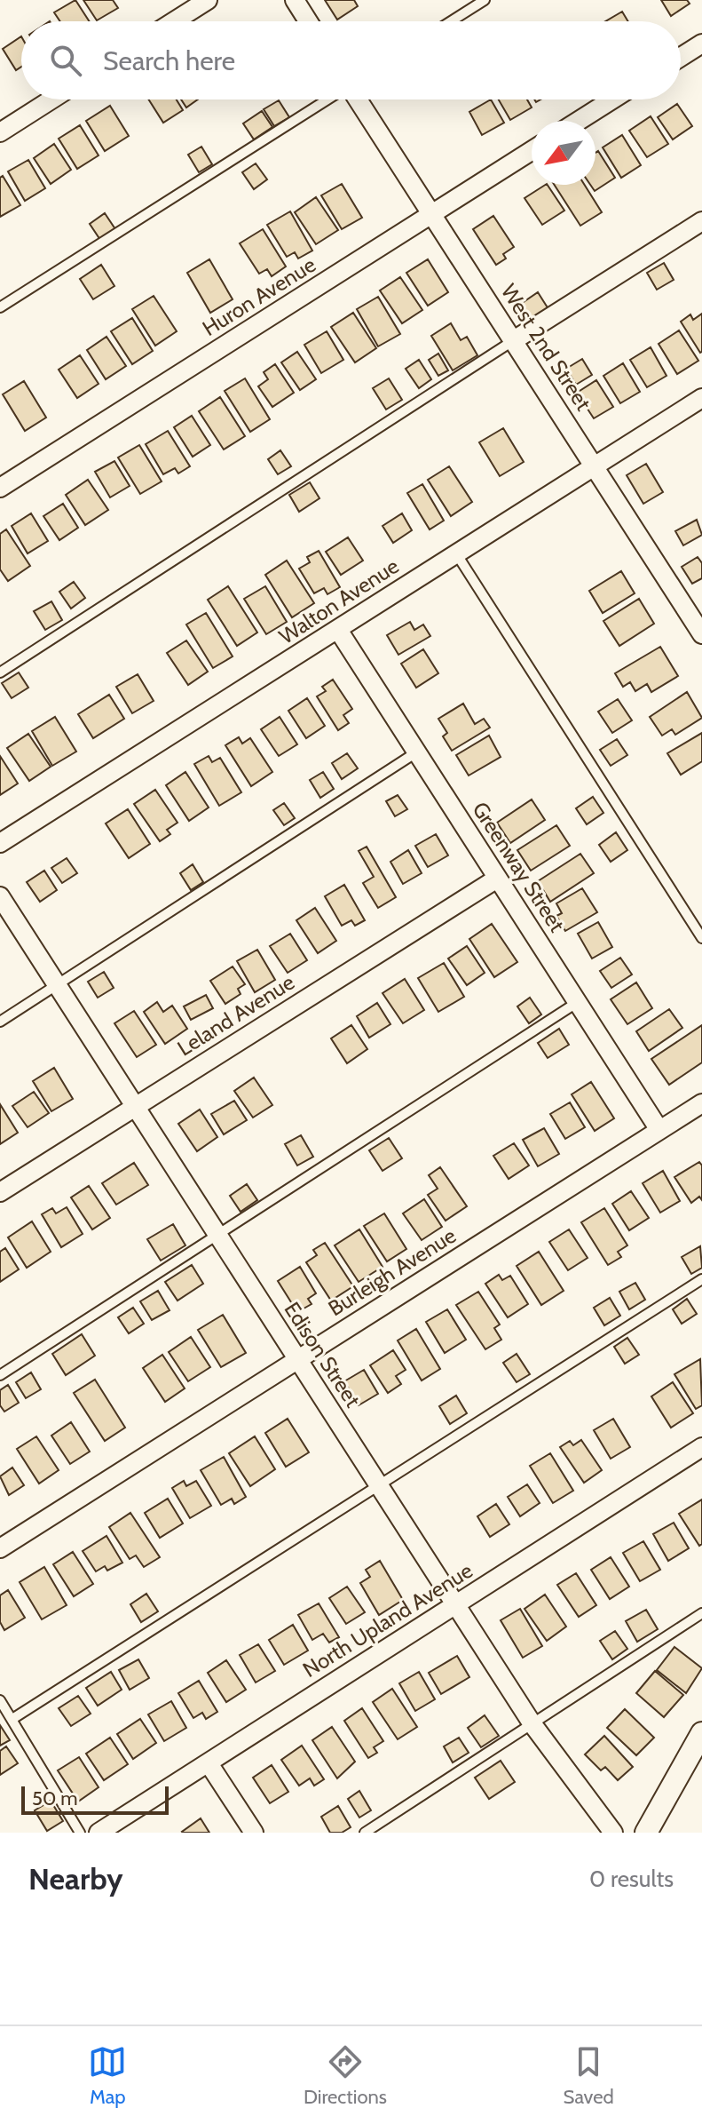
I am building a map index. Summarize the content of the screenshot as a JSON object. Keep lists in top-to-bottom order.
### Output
{
  "streets": {
    "street": [
      "Huron Avenue",
      "West 2nd Street",
      "Walton Avenue",
      "Greenway Street",
      "Leland Avenue",
      "Burleigh Avenue",
      "Edison Street",
      "North Upland Avenue"
    ]
  },
  "crossings": [
    ["Huron Avenue", "West 2nd Street"],
    ["West 2nd Street", "Walton Avenue"],
    ["Walton Avenue", "Greenway Street"],
    ["Greenway Street", "Leland Avenue"],
    ["Greenway Street", "Burleigh Avenue"],
    ["Leland Avenue", "Edison Street"],
    ["Burleigh Avenue", "Edison Street"],
    ["Edison Street", "North Upland Avenue"]
  ],
  "scale_bar": "50 m",
  "north": "bottom left",
  "page": {
    "search": "Search here",
    "scale": "50 m",
    "heading": ["Nearby", "0 results"],
    "nav": ["Map", "Directions", "Saved"]
  }
}
